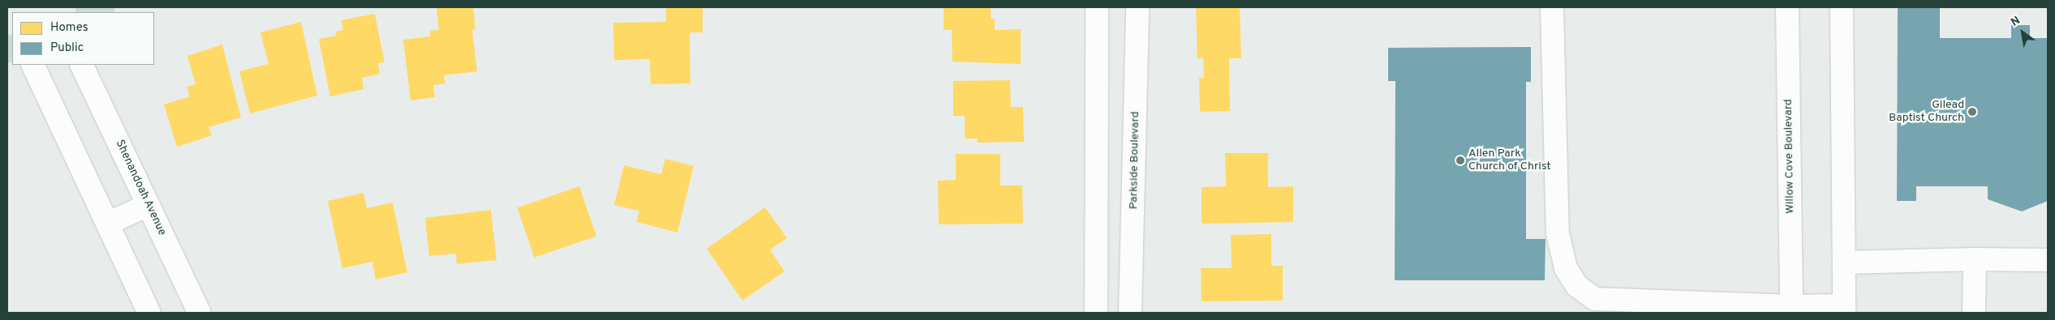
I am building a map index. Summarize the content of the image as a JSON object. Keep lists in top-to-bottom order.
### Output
{
  "streets": {
    "street": ["Willow Cove Boulevard", "Parkside Boulevard", "Shenandoah Avenue"]
  },
  "places": ["Gilead Baptist Church", "Allen Park Church of Christ"],
  "legend": ["Homes", "Public"],
  "north": "top left"
}
